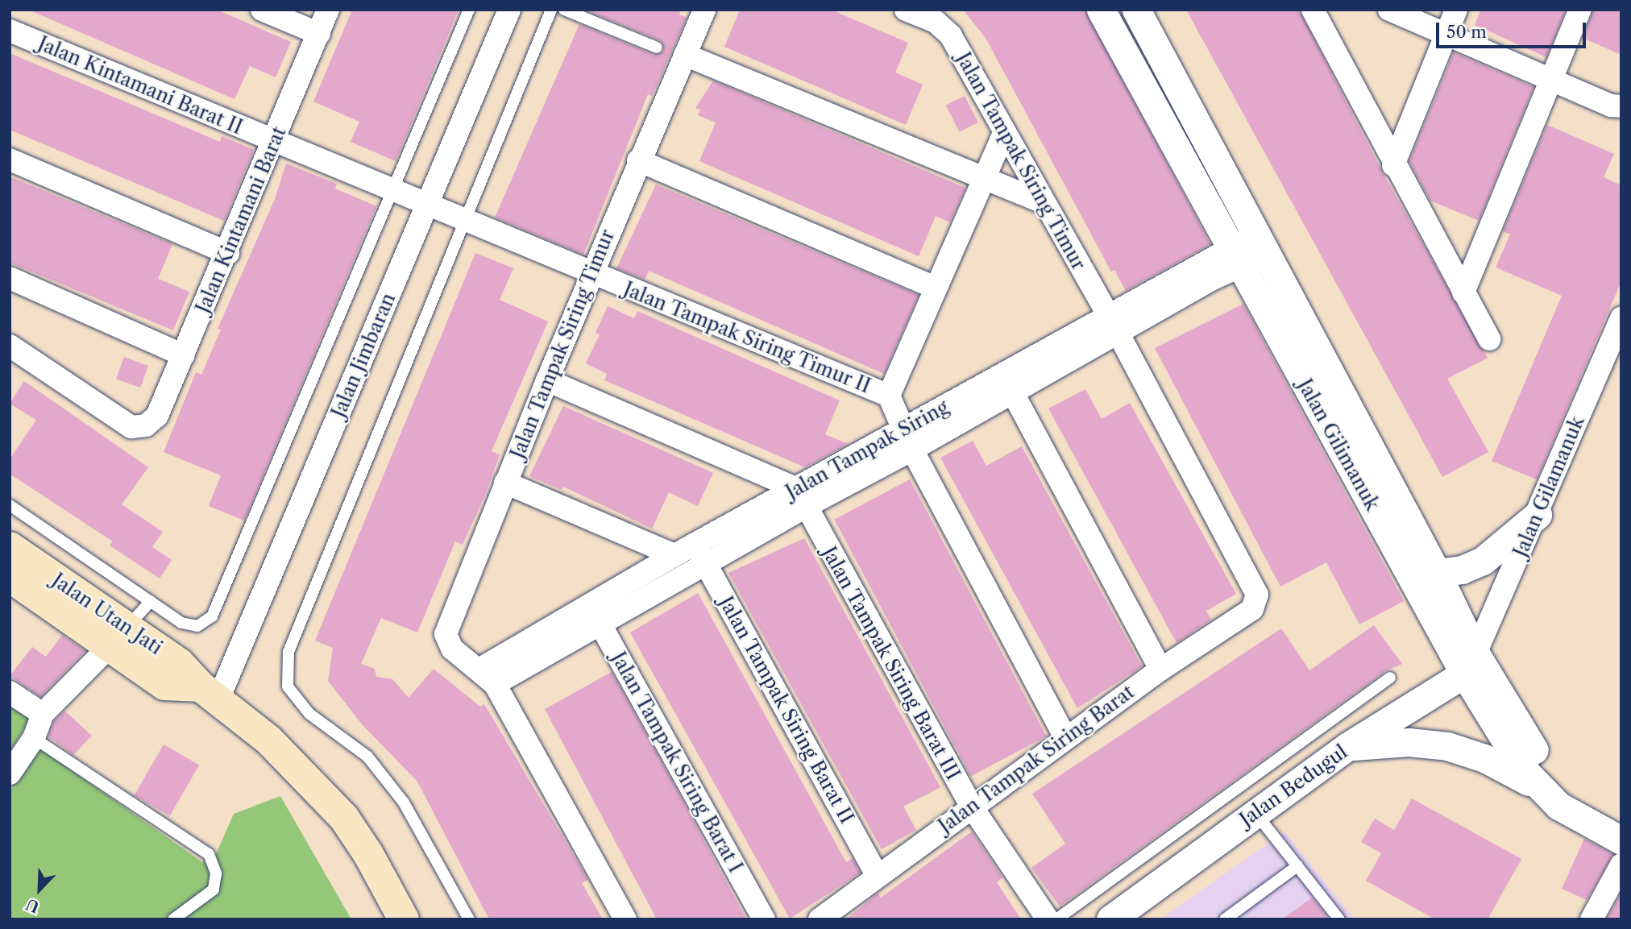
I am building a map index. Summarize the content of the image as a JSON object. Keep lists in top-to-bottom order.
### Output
{
  "streets": {
    "main road": ["Jalan Utan Jati"],
    "street": [
      "Jalan Kintamani Barat II",
      "Jalan Tampak Siring Timur",
      "Jalan Kintamani Barat",
      "Jalan Tampak Siring Timur II",
      "Jalan Jimbaran",
      "Jalan Gilimanuk",
      "Jalan Tampak Siring",
      "Jalan Gilamanuk",
      "Jalan Tampak Siring Barat III",
      "Jalan Tampak Siring Barat II",
      "Jalan Tampak Siring Barat",
      "Jalan Tampak Siring Barat I",
      "Jalan Bedugul"
    ]
  },
  "crossings": [
    ["Jalan Kintamani Barat II", "Jalan Kintamani Barat"],
    ["Jalan Kintamani Barat II", "Jalan Tampak Siring Timur II"],
    ["Jalan Kintamani Barat II", "Jalan Jimbaran"],
    ["Jalan Tampak Siring Timur", "Jalan Tampak Siring Timur II"],
    ["Jalan Tampak Siring Timur", "Jalan Tampak Siring"],
    ["Jalan Tampak Siring Timur", "Jalan Tampak Siring Barat"],
    ["Jalan Tampak Siring Timur II", "Jalan Jimbaran"],
    ["Jalan Tampak Siring Timur II", "Jalan Tampak Siring"],
    ["Jalan Tampak Siring Timur II", "Jalan Tampak Siring Barat"],
    ["Jalan Jimbaran", "Jalan Utan Jati"],
    ["Jalan Gilimanuk", "Jalan Tampak Siring"],
    ["Jalan Gilimanuk", "Jalan Gilamanuk"],
    ["Jalan Gilimanuk", "Jalan Bedugul"],
    ["Jalan Tampak Siring", "Jalan Tampak Siring Barat III"],
    ["Jalan Tampak Siring", "Jalan Tampak Siring Barat II"],
    ["Jalan Tampak Siring", "Jalan Tampak Siring Barat I"],
    ["Jalan Gilamanuk", "Jalan Bedugul"],
    ["Jalan Tampak Siring Barat III", "Jalan Tampak Siring Barat"],
    ["Jalan Tampak Siring Barat II", "Jalan Tampak Siring Barat"]
  ],
  "scale_bar": "50 m",
  "north": "bottom left"
}
